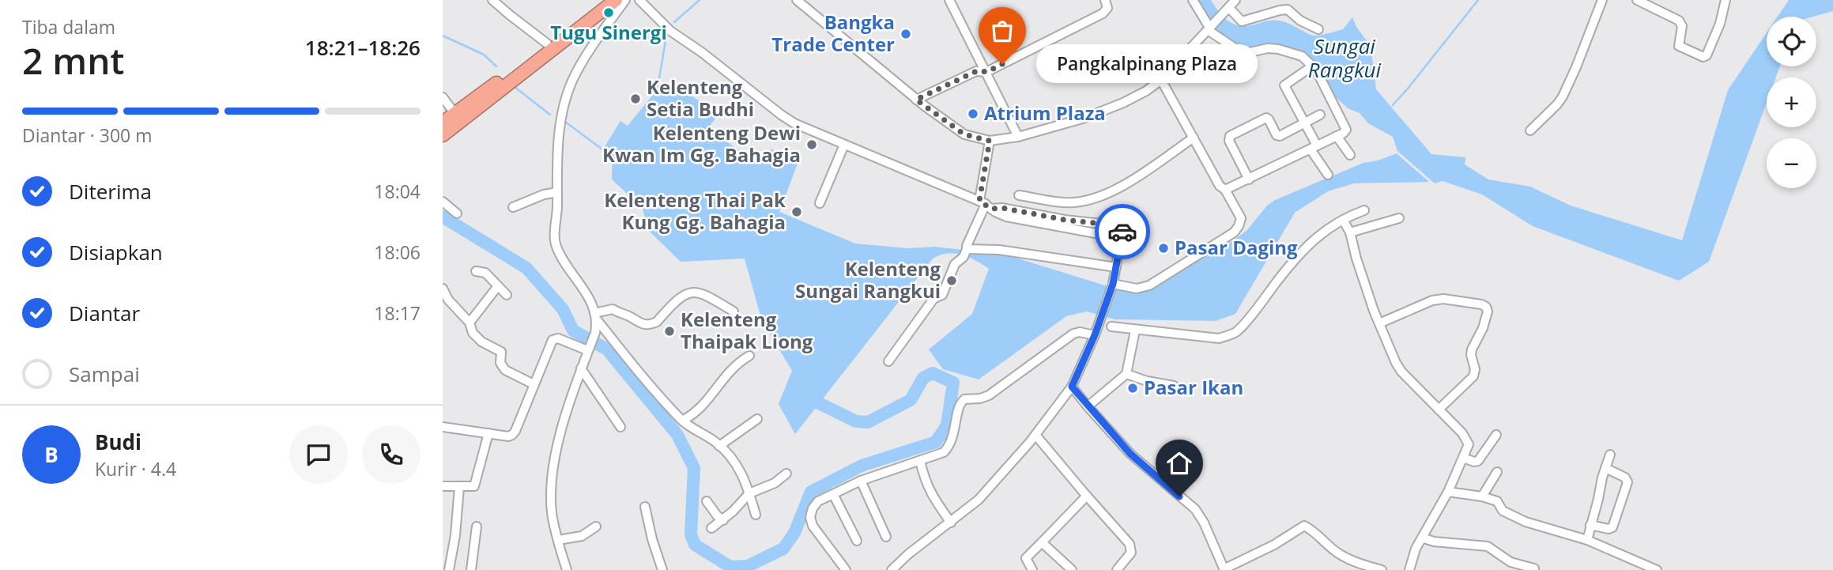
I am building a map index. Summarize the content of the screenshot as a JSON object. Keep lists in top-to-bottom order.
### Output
{
  "water": ["Sungai Rangkui"],
  "places": [
    "Tugu Sinergi",
    "Bangka Trade Center",
    "Pangkalpinang Plaza",
    "Kelenteng Setia Budhi",
    "Atrium Plaza",
    "Kelenteng Dewi Kwan Im Gg. Bahagia",
    "Kelenteng Thai Pak Kung Gg. Bahagia",
    "Pasar Daging",
    "Kelenteng Sungai Rangkui",
    "Kelenteng Thaipak Liong",
    "Pasar Ikan"
  ],
  "page": {
    "heading": ["2 mnt", "Tiba dalam", "18:21–18:26"],
    "panel": ["Budi", "Kurir · 4.4"],
    "map_buttons": ["+", "−"],
    "bubble": "Pangkalpinang Plaza",
    "bar": "Diantar · 300 m",
    "list": [
      ["Diterima", "18:04"],
      ["Disiapkan", "18:06"],
      ["Diantar", "18:17"],
      "Sampai"
    ],
    "round": "B"
  }
}
